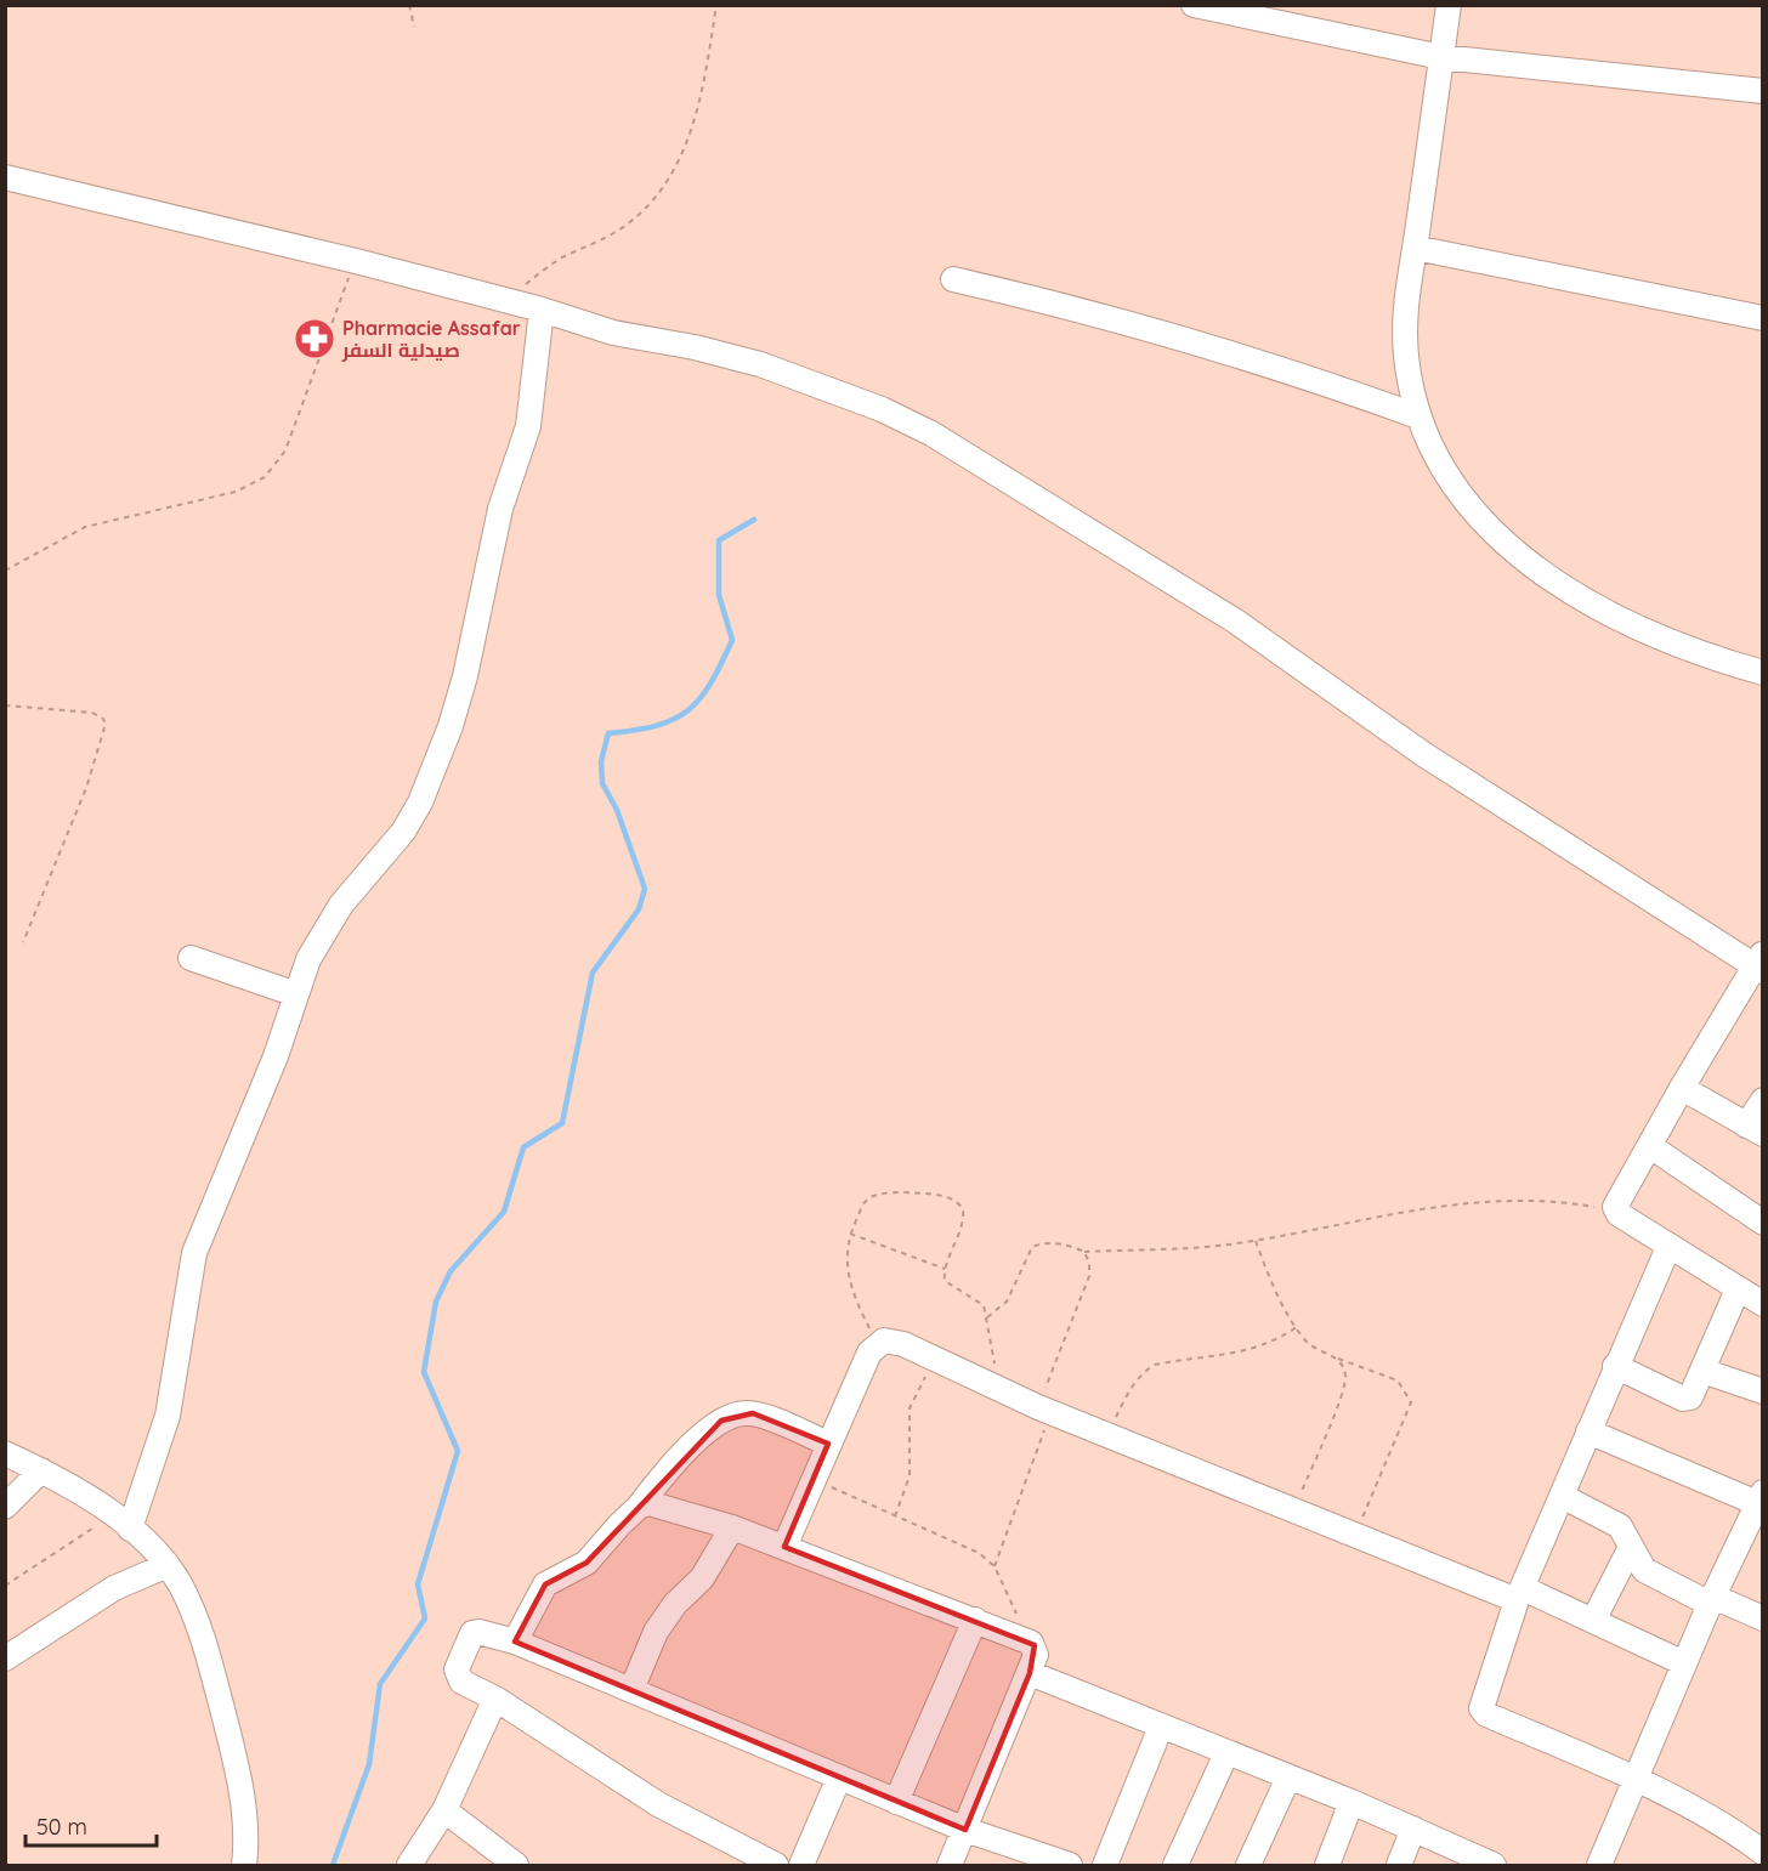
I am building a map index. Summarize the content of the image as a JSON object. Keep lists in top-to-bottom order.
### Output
{
  "places": {
    "pharmacy": ["Pharmacie Assafar صيدلية السفر"]
  },
  "scale_bar": "50 m"
}
